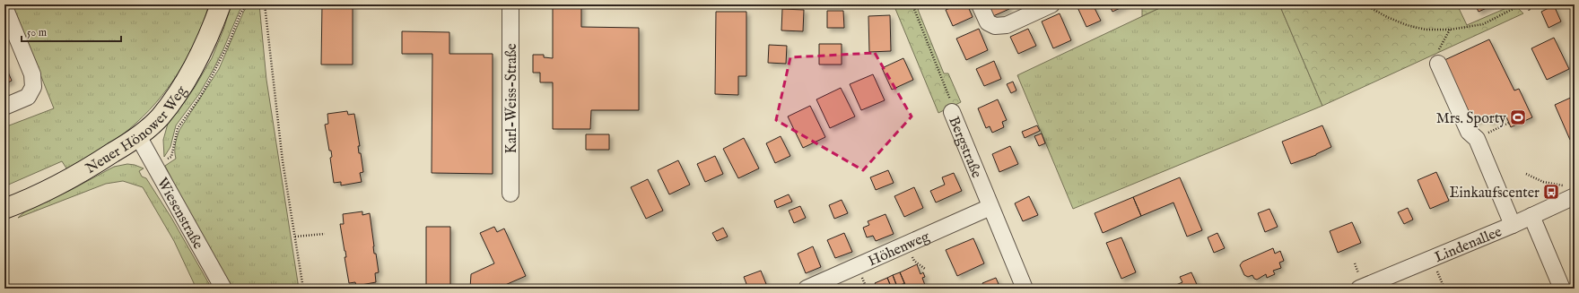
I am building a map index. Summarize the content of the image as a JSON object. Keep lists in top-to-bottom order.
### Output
{
  "streets": {
    "main road": ["Neuer Hönower Weg"],
    "street": [
      "Karl-Weiss-Straße",
      "Bergstraße",
      "Wiesenstraße",
      "Lindenallee",
      "Höhenweg"
    ]
  },
  "crossings": [
    ["Neuer Hönower Weg", "Wiesenstraße"],
    ["Bergstraße", "Höhenweg"]
  ],
  "places": {
    "sports": ["Mrs. Sporty"],
    "bus stop": ["Einkaufscenter"]
  },
  "scale_bar": "50 m"
}
